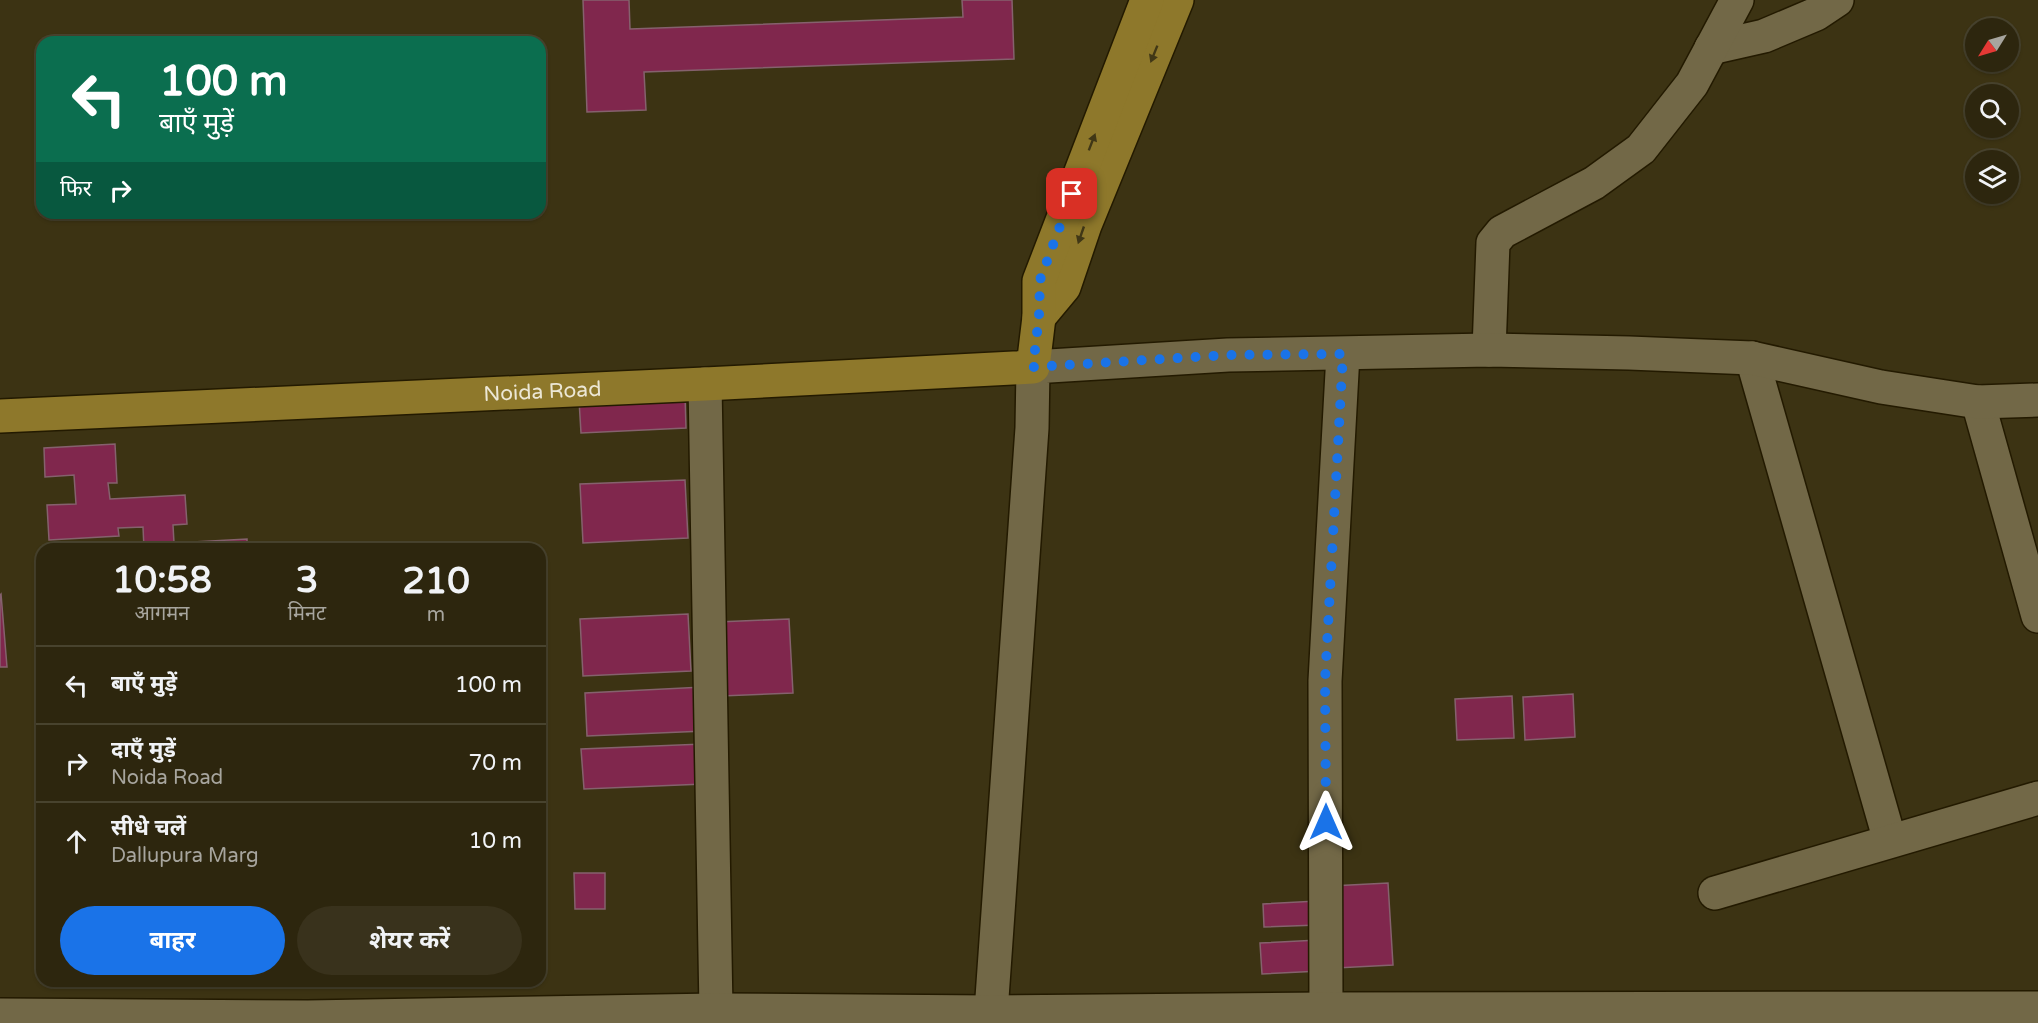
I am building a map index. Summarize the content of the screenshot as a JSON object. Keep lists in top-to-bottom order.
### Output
{
  "streets": {
    "main road": ["Noida Road"]
  },
  "north": "bottom left",
  "page": {
    "turn": ["100 m", "बाएँ मुड़ें"],
    "then": "फिर",
    "eta": [
      "10:58",
      "आगमन",
      "3",
      "मिनट",
      "210",
      "m"
    ],
    "list": [
      {
        "name": "बाएँ मुड़ें",
        "value": "100 m"
      },
      {
        "name": "दाएँ मुड़ें",
        "note": "Noida Road",
        "value": "70 m"
      },
      {
        "name": "सीधे चलें",
        "note": "Dallupura Marg",
        "value": "10 m"
      }
    ],
    "buttons": ["बाहर", "शेयर करें"]
  }
}
